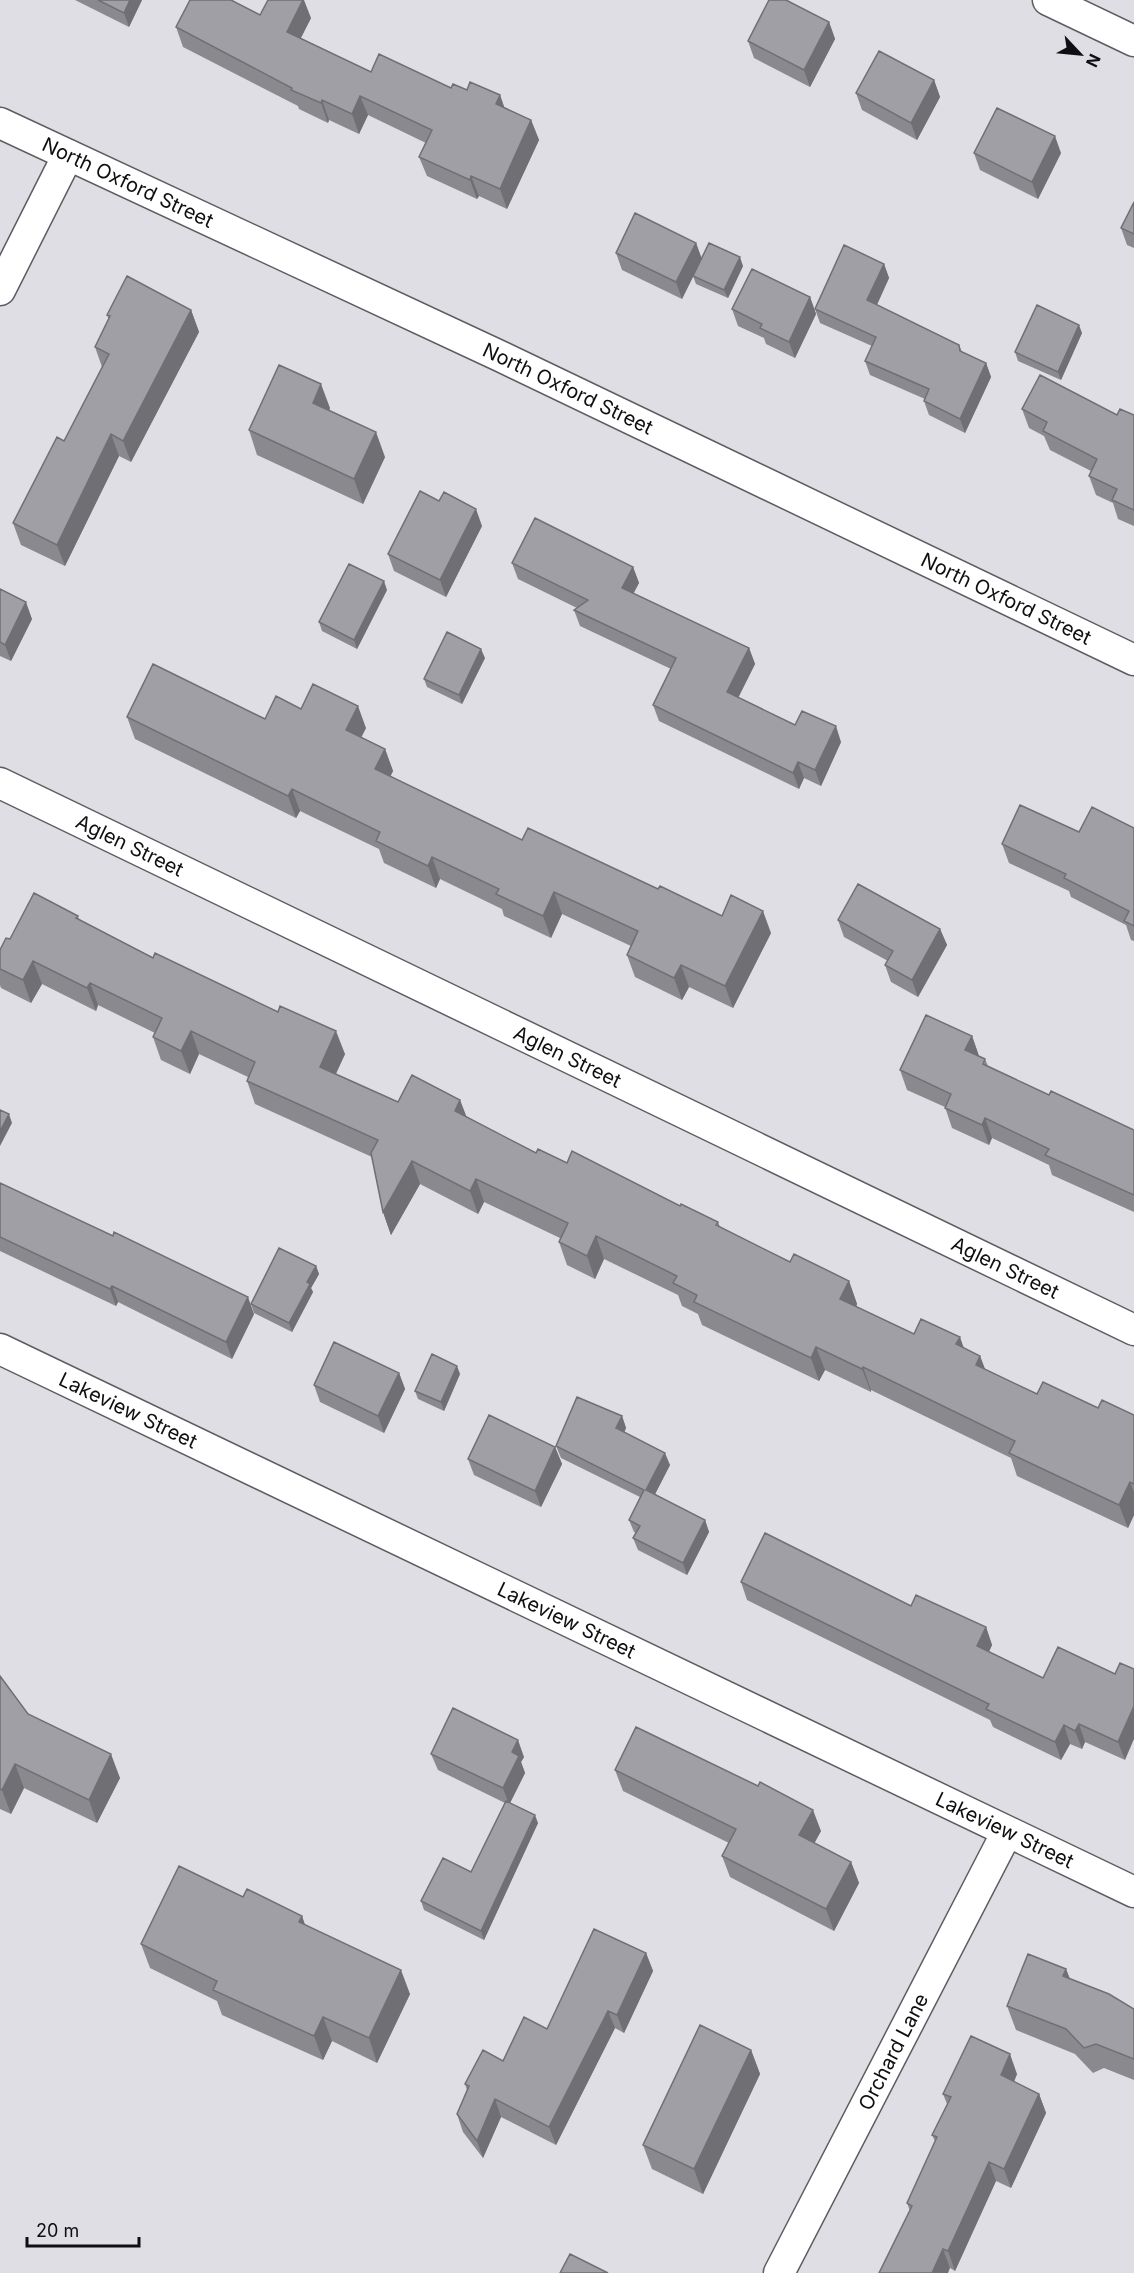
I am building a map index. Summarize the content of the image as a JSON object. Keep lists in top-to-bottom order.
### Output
{
  "streets": {
    "street": [
      "North Oxford Street",
      "Aglen Street",
      "Lakeview Street",
      "Orchard Lane"
    ]
  },
  "crossings": [
    ["Lakeview Street", "Orchard Lane"]
  ],
  "scale_bar": "20 m",
  "north": "bottom right"
}
